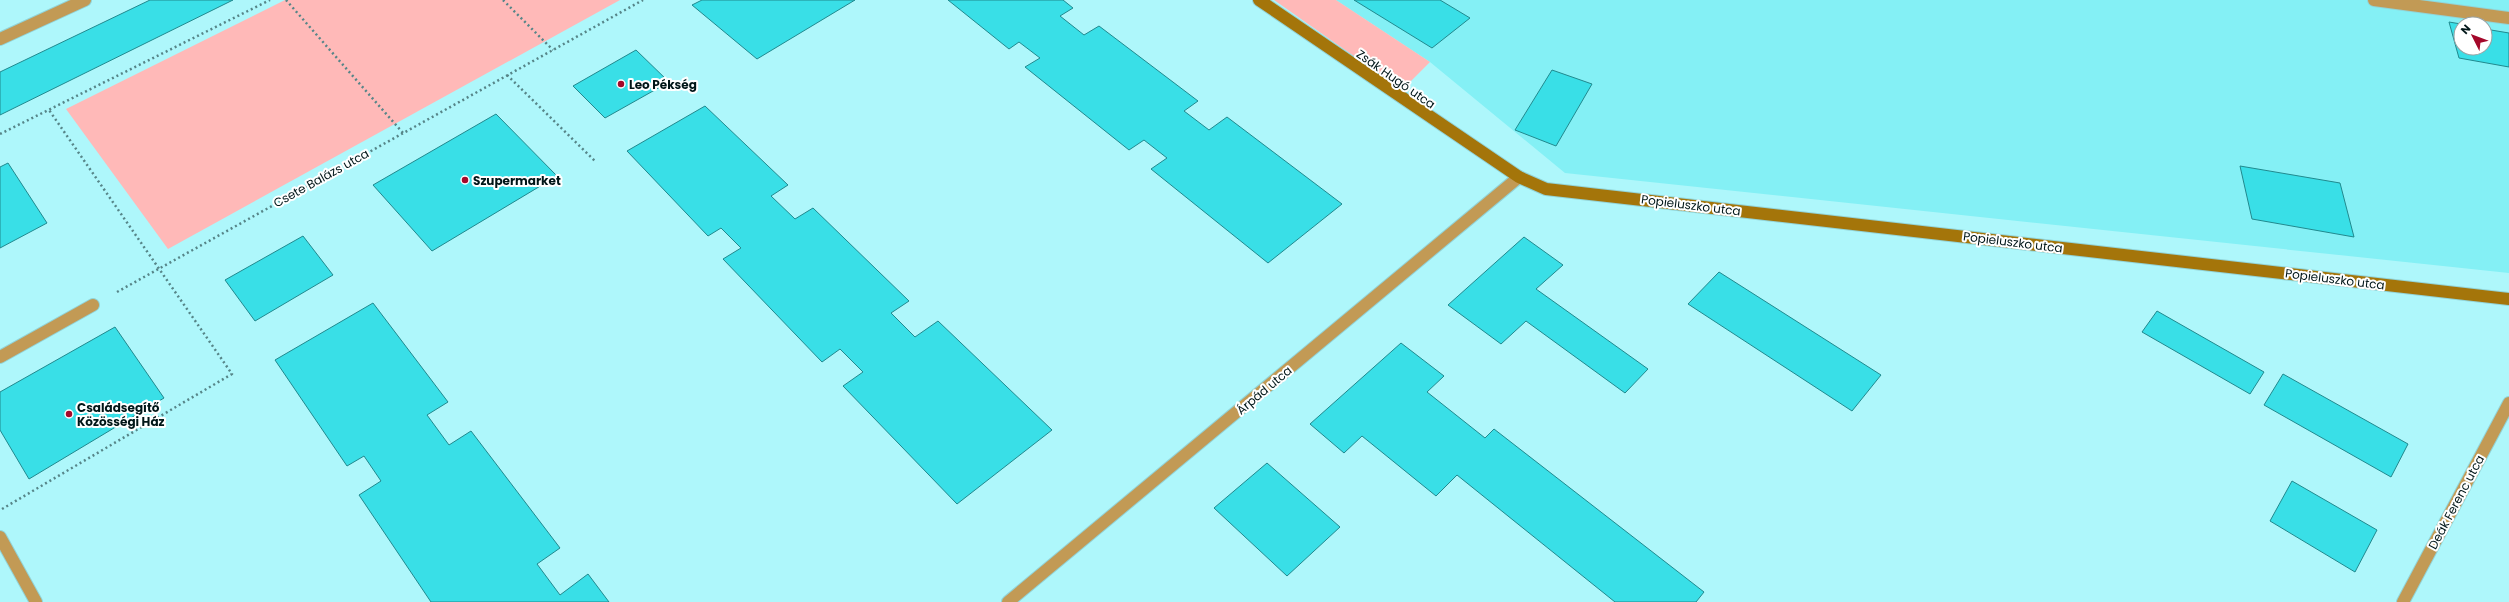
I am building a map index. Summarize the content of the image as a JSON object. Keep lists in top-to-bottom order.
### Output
{
  "streets": {
    "street": [
      "Zsák Hugó utca",
      "Popieluszko utca",
      "Árpád utca",
      "Deák Ferenc utca"
    ],
    "path": ["Csete Balázs utca"]
  },
  "crossings": [
    ["Zsák Hugó utca", "Popieluszko utca"],
    ["Zsák Hugó utca", "Árpád utca"],
    ["Popieluszko utca", "Árpád utca"]
  ],
  "places": ["Leo Pékség", "Szupermarket", "Családsegítő Közösségi Ház"],
  "north": "top left"
}
